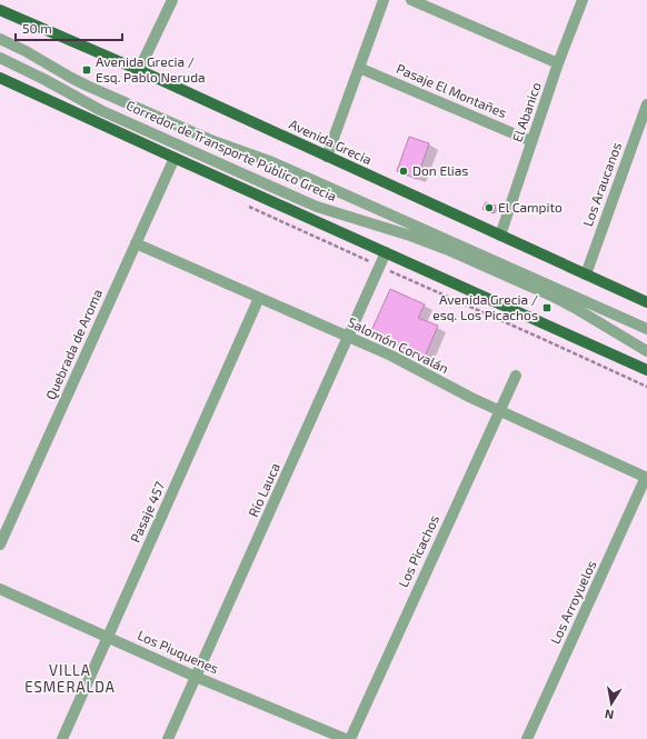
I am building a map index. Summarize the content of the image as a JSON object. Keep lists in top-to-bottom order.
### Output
{
  "streets": {
    "main road": ["Avenida Grecia"],
    "street": [
      "Pasaje El Montañes",
      "El Abanico",
      "Corredor de Transporte Público Grecia",
      "Los Araucanos",
      "Quebrada de Aroma",
      "Salomón Corvalán",
      "Río Lauca",
      "Pasaje 457",
      "Los Picachos",
      "Los Arroyuelos",
      "Los Piuquenes"
    ]
  },
  "crossings": [
    ["Pasaje El Montañes", "El Abanico"],
    ["El Abanico", "Avenida Grecia"],
    ["Avenida Grecia", "Los Araucanos"],
    ["Quebrada de Aroma", "Salomón Corvalán"],
    ["Salomón Corvalán", "Río Lauca"],
    ["Salomón Corvalán", "Pasaje 457"],
    ["Salomón Corvalán", "Los Picachos"],
    ["Salomón Corvalán", "Los Arroyuelos"],
    ["Río Lauca", "Los Piuquenes"],
    ["Pasaje 457", "Los Piuquenes"]
  ],
  "districts": ["VILLA ESMERALDA"],
  "places": {
    "transit": ["Avenida Grecia / Esq. Pablo Neruda", "Avenida Grecia / esq. Los Picachos"],
    "other": ["Don Elias", "El Campito"]
  },
  "scale_bar": "50 m",
  "north": "bottom"
}
